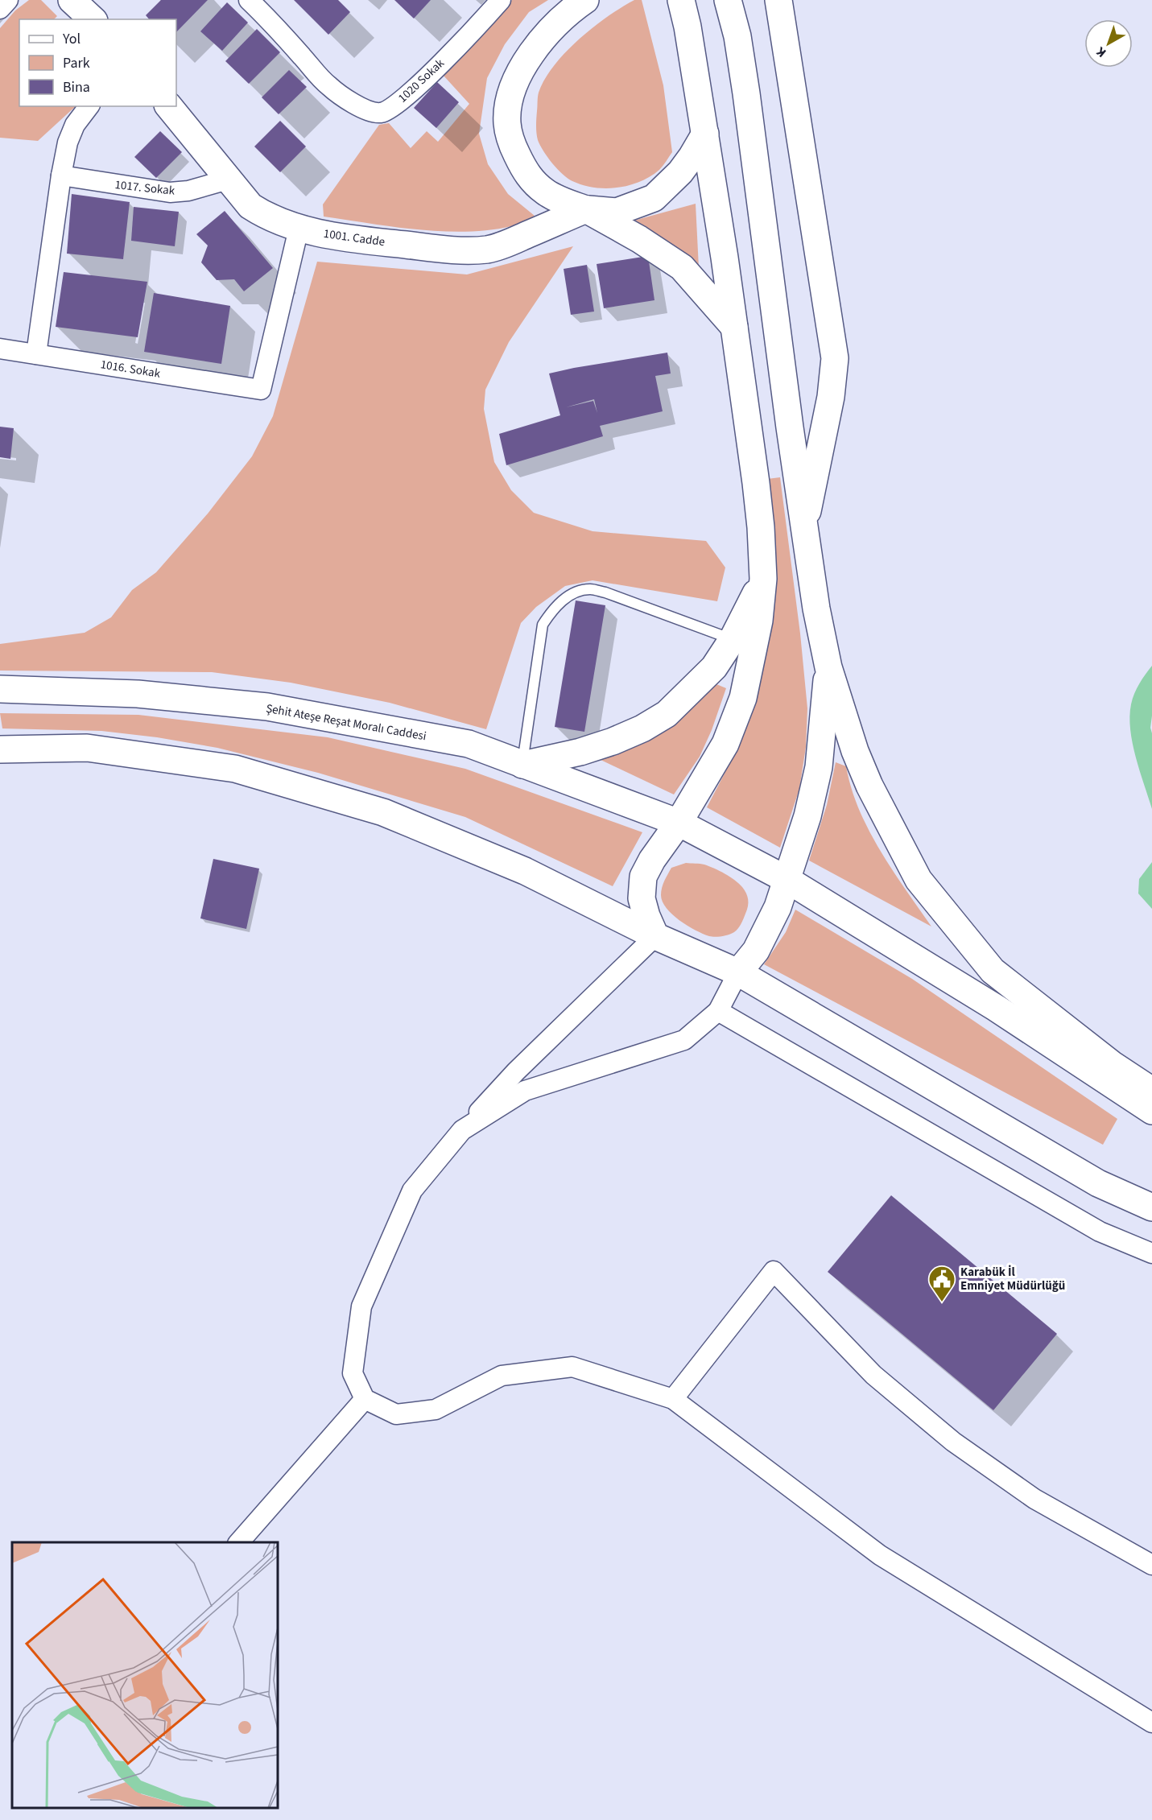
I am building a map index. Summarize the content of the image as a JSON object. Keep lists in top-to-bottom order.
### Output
{
  "streets": {
    "main road": ["1001. Cadde", "Şehit Ateşe Reşat Moralı Caddesi"],
    "street": ["1020 Sokak", "1017. Sokak", "1016. Sokak"]
  },
  "crossings": [
    ["1017. Sokak", "1001. Cadde"],
    ["1001. Cadde", "1016. Sokak"]
  ],
  "places": {
    "public building": ["Karabük İl Emniyet Müdürlüğü"]
  },
  "legend": ["Yol", "Park", "Bina"],
  "north": "bottom left"
}
